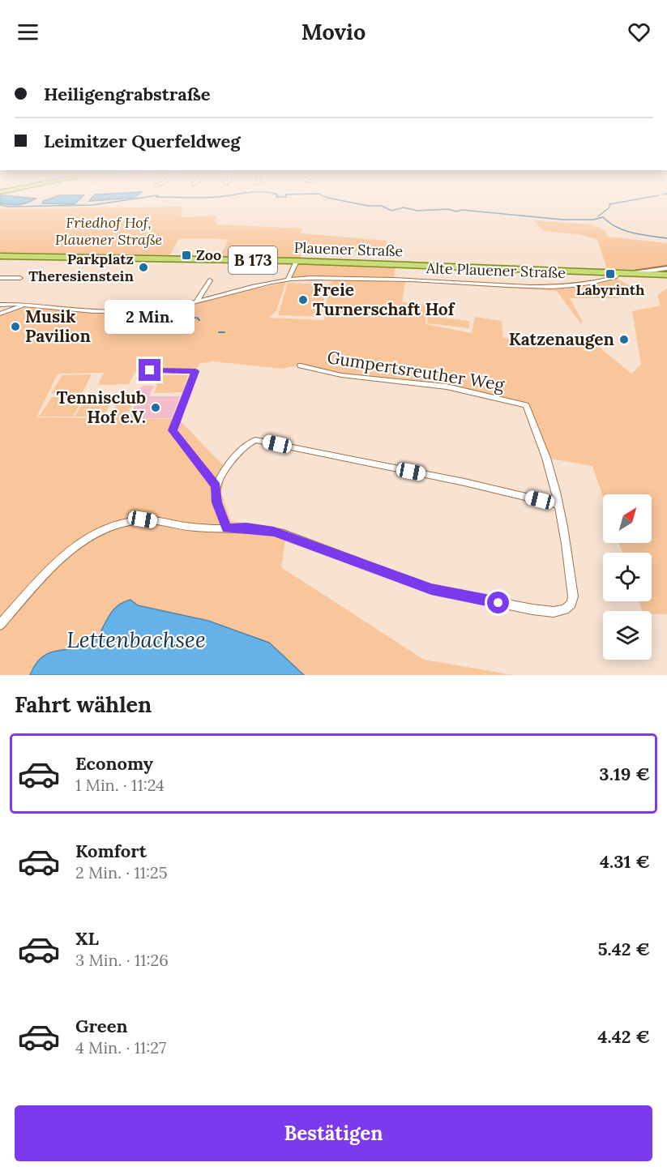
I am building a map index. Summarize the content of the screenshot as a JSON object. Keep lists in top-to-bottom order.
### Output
{
  "streets": {
    "main road": ["Plauener Straße", "B 173"],
    "street": ["Alte Plauener Straße", "Gumpertsreuther Weg"]
  },
  "crossings": [
    ["Plauener Straße", "Alte Plauener Straße"]
  ],
  "water": ["Lettenbachsee"],
  "parks": ["Friedhof Hof, Plauener Straße"],
  "places": {
    "transit": ["Zoo", "Labyrinth"],
    "other": [
      "Parkplatz Theresienstein",
      "Freie Turnerschaft Hof",
      "Musik Pavilion",
      "Katzenaugen",
      "Tennisclub Hof e.V."
    ]
  },
  "north": "top right",
  "page": {
    "header": "Movio",
    "banner": ["Heiligengrabstraße", "Leimitzer Querfeldweg"],
    "bubble": "2 Min.",
    "heading": "Fahrt wählen",
    "list": [
      {
        "name": "Economy",
        "note": "1 Min. · 11:24",
        "value": "3.19 €"
      },
      {
        "name": "Komfort",
        "note": "2 Min. · 11:25",
        "value": "4.31 €"
      },
      {
        "name": "XL",
        "note": "3 Min. · 11:26",
        "value": "5.42 €"
      },
      {
        "name": "Green",
        "note": "4 Min. · 11:27",
        "value": "4.42 €"
      }
    ],
    "buttons": "Bestätigen"
  }
}
